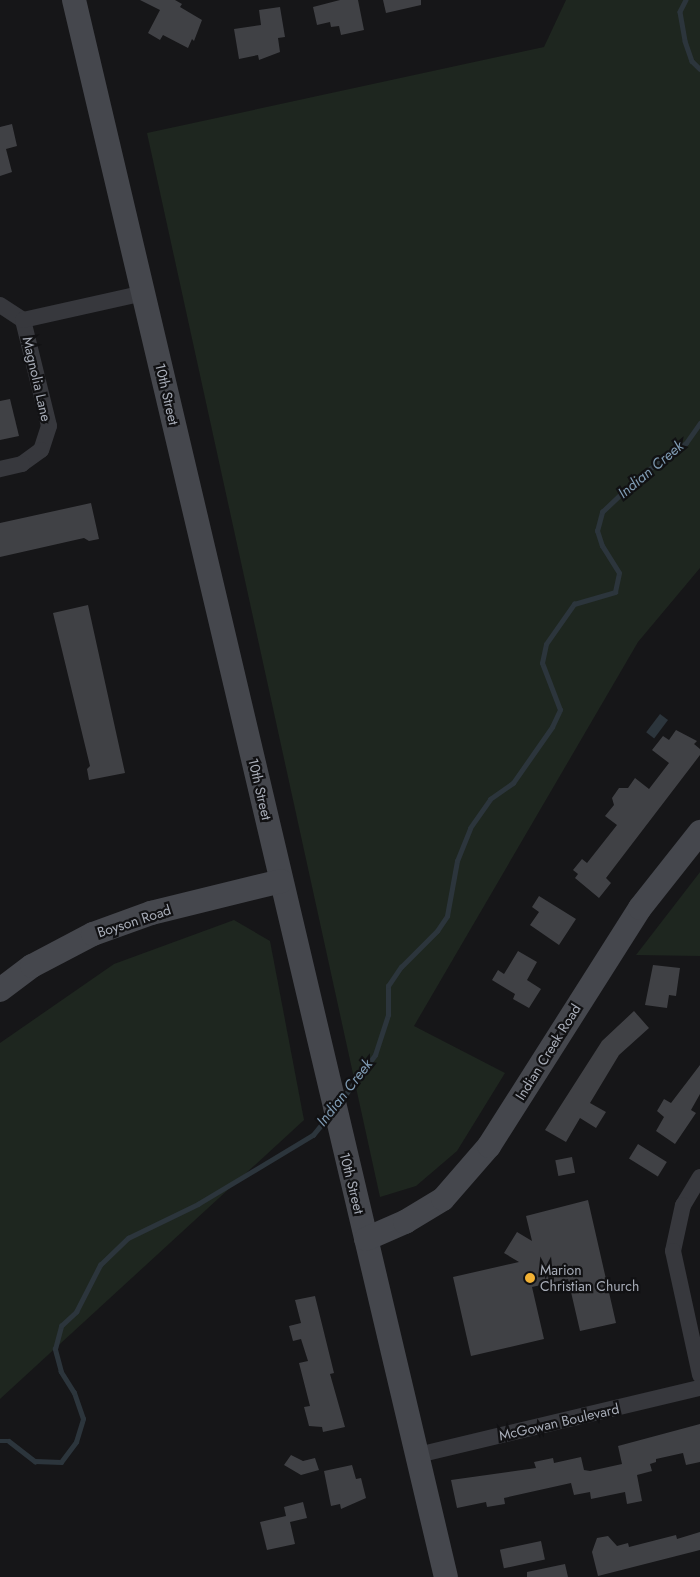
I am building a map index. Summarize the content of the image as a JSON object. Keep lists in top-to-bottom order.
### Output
{
  "streets": {
    "street": [
      "Magnolia Lane",
      "10th Street",
      "Boyson Road",
      "Indian Creek Road",
      "McGowan Boulevard"
    ]
  },
  "crossings": [
    ["Magnolia Lane", "10th Street"],
    ["10th Street", "Boyson Road"],
    ["10th Street", "Indian Creek Road"],
    ["10th Street", "McGowan Boulevard"]
  ],
  "water": ["Indian Creek"],
  "places": ["Marion Christian Church"]
}
